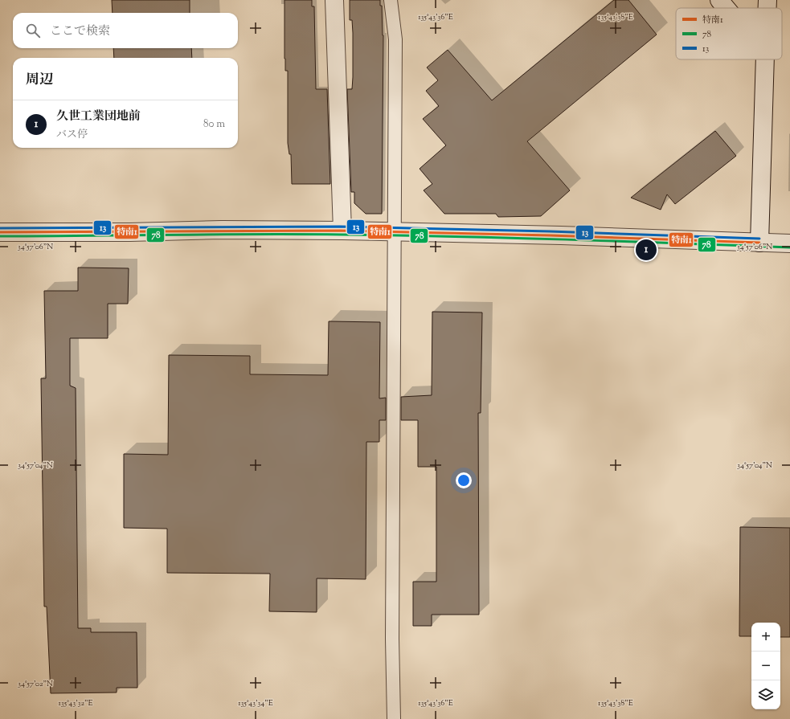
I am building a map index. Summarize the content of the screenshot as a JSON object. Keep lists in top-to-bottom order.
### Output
{
  "lines": ["transit line 13", "transit line 特南1", "transit line 78"],
  "legend": ["特南1", "78", "13"],
  "page": {
    "search": "ここで検索",
    "heading": "周辺",
    "list": [
      {
        "mark": "1",
        "name": "久世工業団地前",
        "note": "バス停",
        "value": "80 m"
      }
    ],
    "pins": "1",
    "map_buttons": ["+", "−"]
  },
  "coordinates": [
    "135°43'36\"E",
    "135°43'38\"E",
    "34°57'06\"N",
    "34°57'04\"N",
    "34°57'02\"N",
    "135°43'32\"E",
    "135°43'34\"E"
  ]
}
